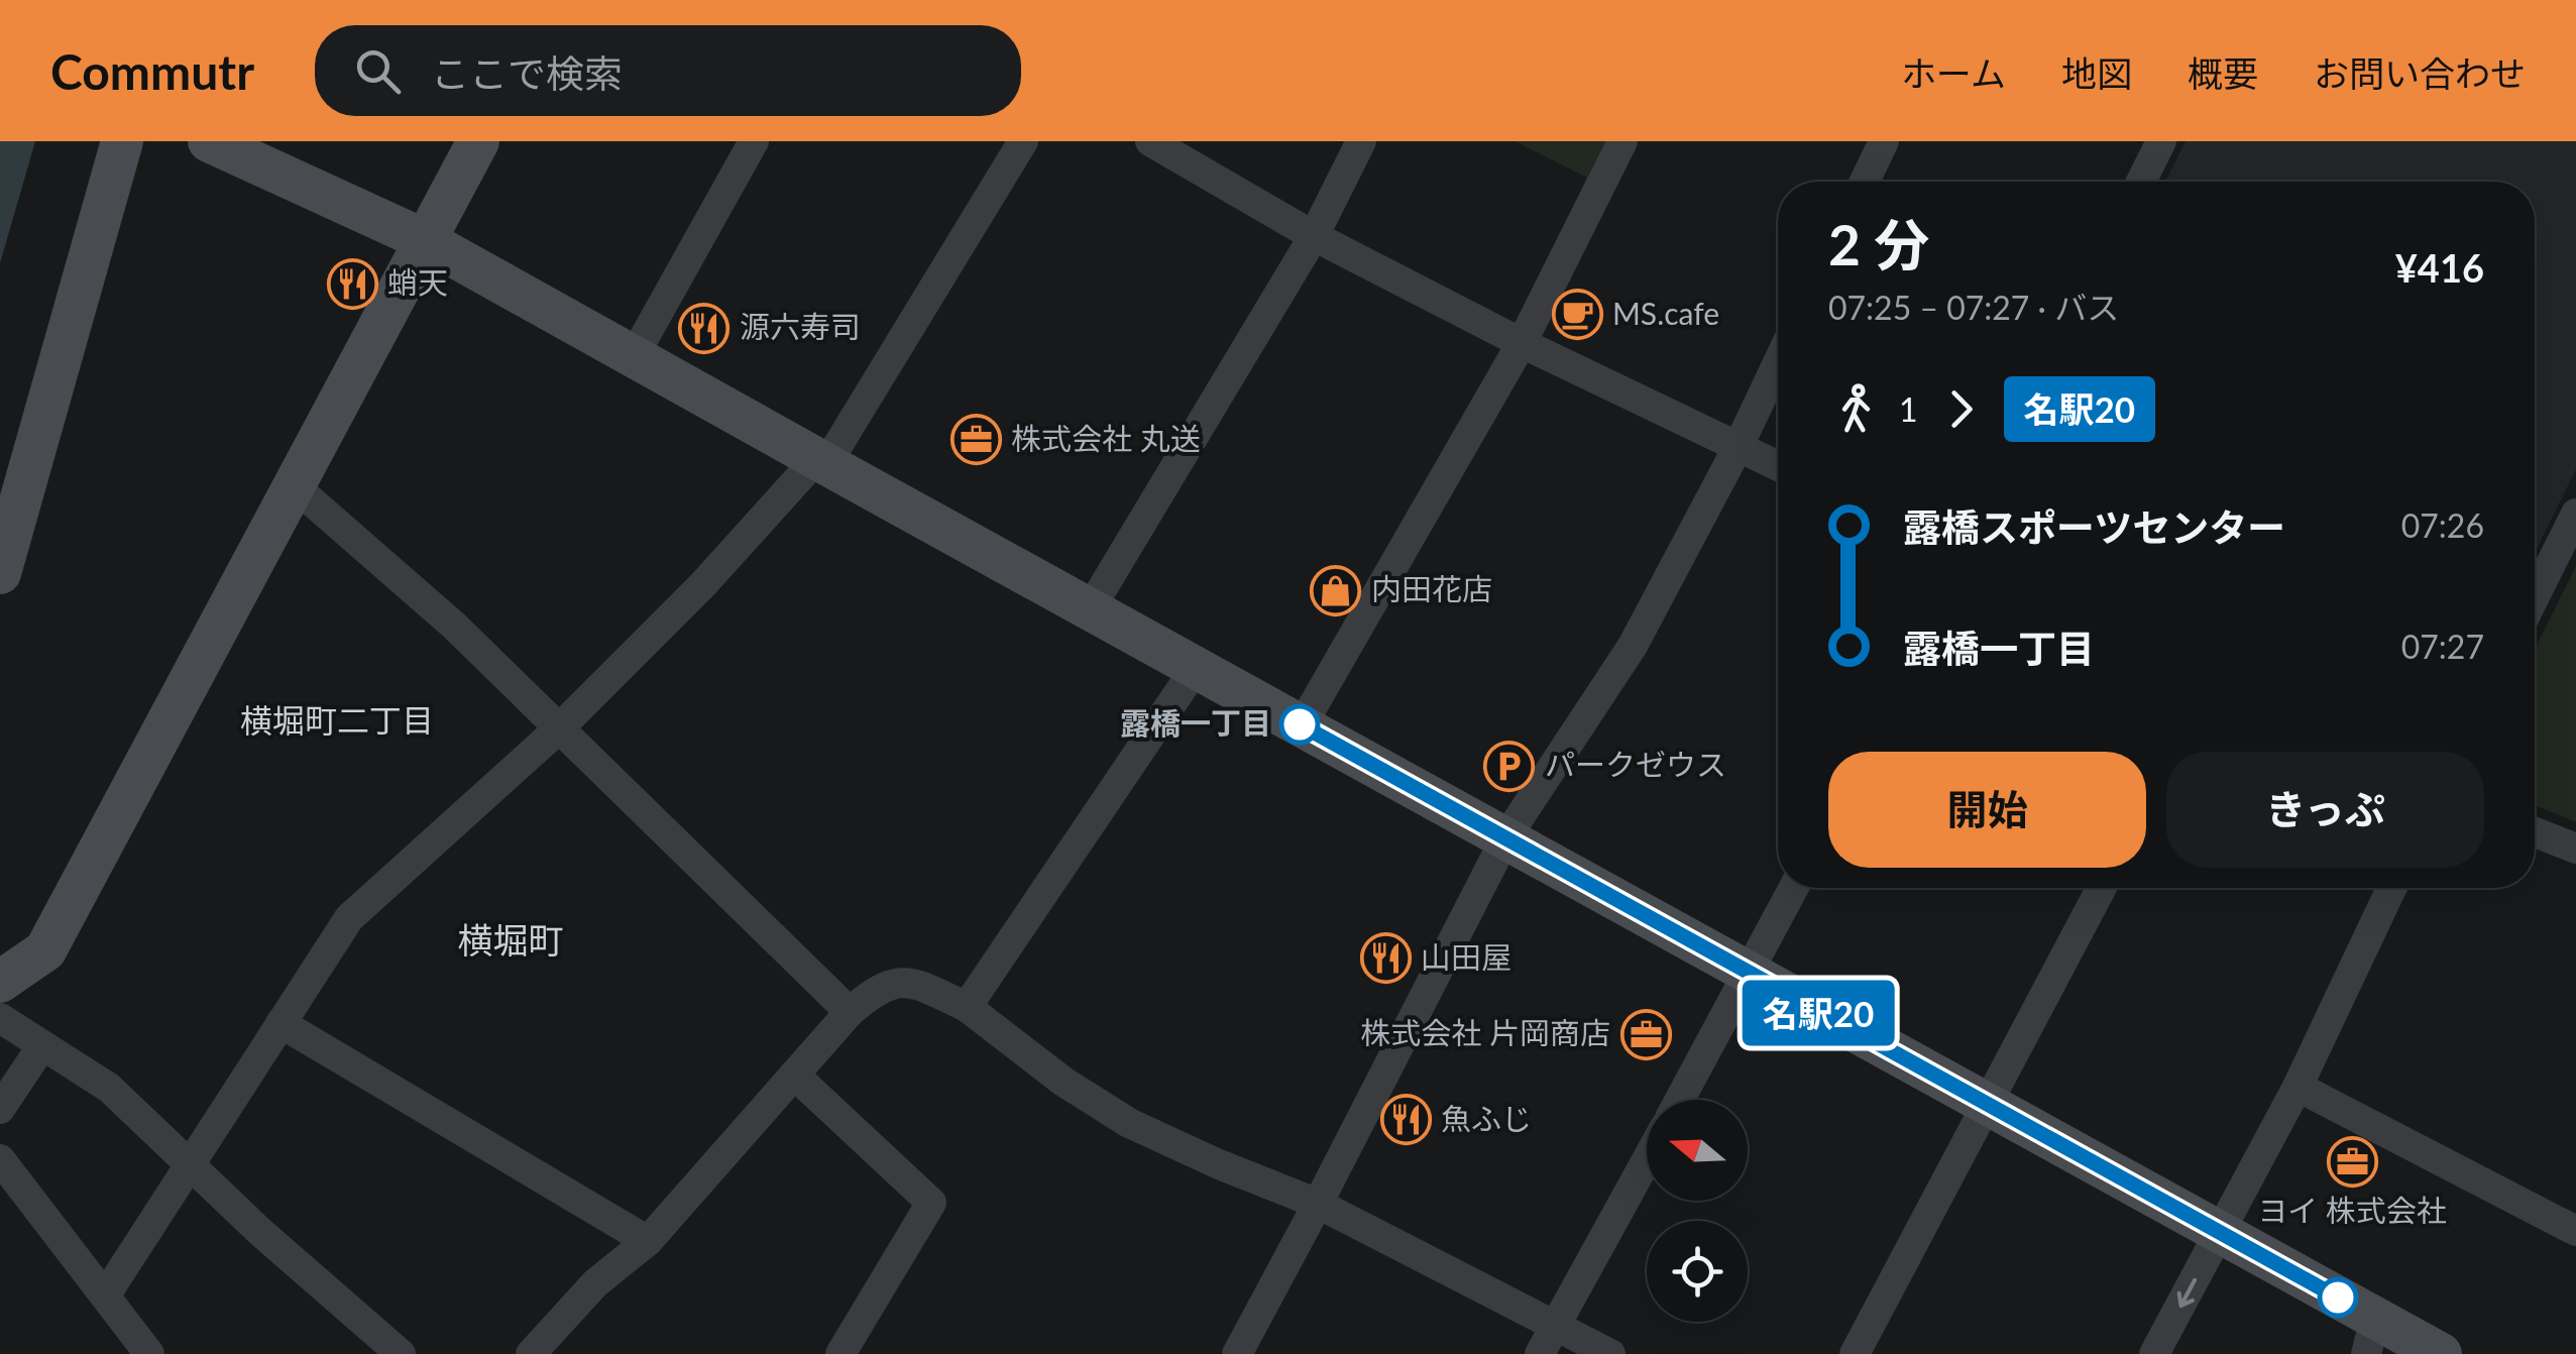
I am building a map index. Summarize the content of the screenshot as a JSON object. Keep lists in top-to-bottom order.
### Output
{
  "districts": ["横堀町二丁目", "横堀町"],
  "places": {
    "restaurant": [
      "蛸天",
      "源六寿司",
      "山田屋",
      "魚ふじ"
    ],
    "cafe": ["MS.cafe"],
    "office": ["株式会社 丸送", "株式会社 片岡商店", "ヨイ 株式会社"],
    "shop": ["内田花店"],
    "other": ["露橋一丁目"],
    "parking": ["パークゼウス"]
  },
  "lines": ["bus line 名駅20"],
  "north": "left",
  "page": {
    "header": "Commutr",
    "search": "ここで検索",
    "nav": [
      "ホーム",
      "地図",
      "概要",
      "お問い合わせ"
    ],
    "on_map": "名駅20",
    "heading": ["2 分", "07:25 – 07:27 · バス", "¥416"],
    "legs": ["1", "名駅20"],
    "list": [
      {
        "name": "露橋スポーツセンター",
        "value": "07:26"
      },
      {
        "name": "露橋一丁目",
        "value": "07:27"
      }
    ],
    "buttons": ["開始", "きっぷ"]
  }
}
